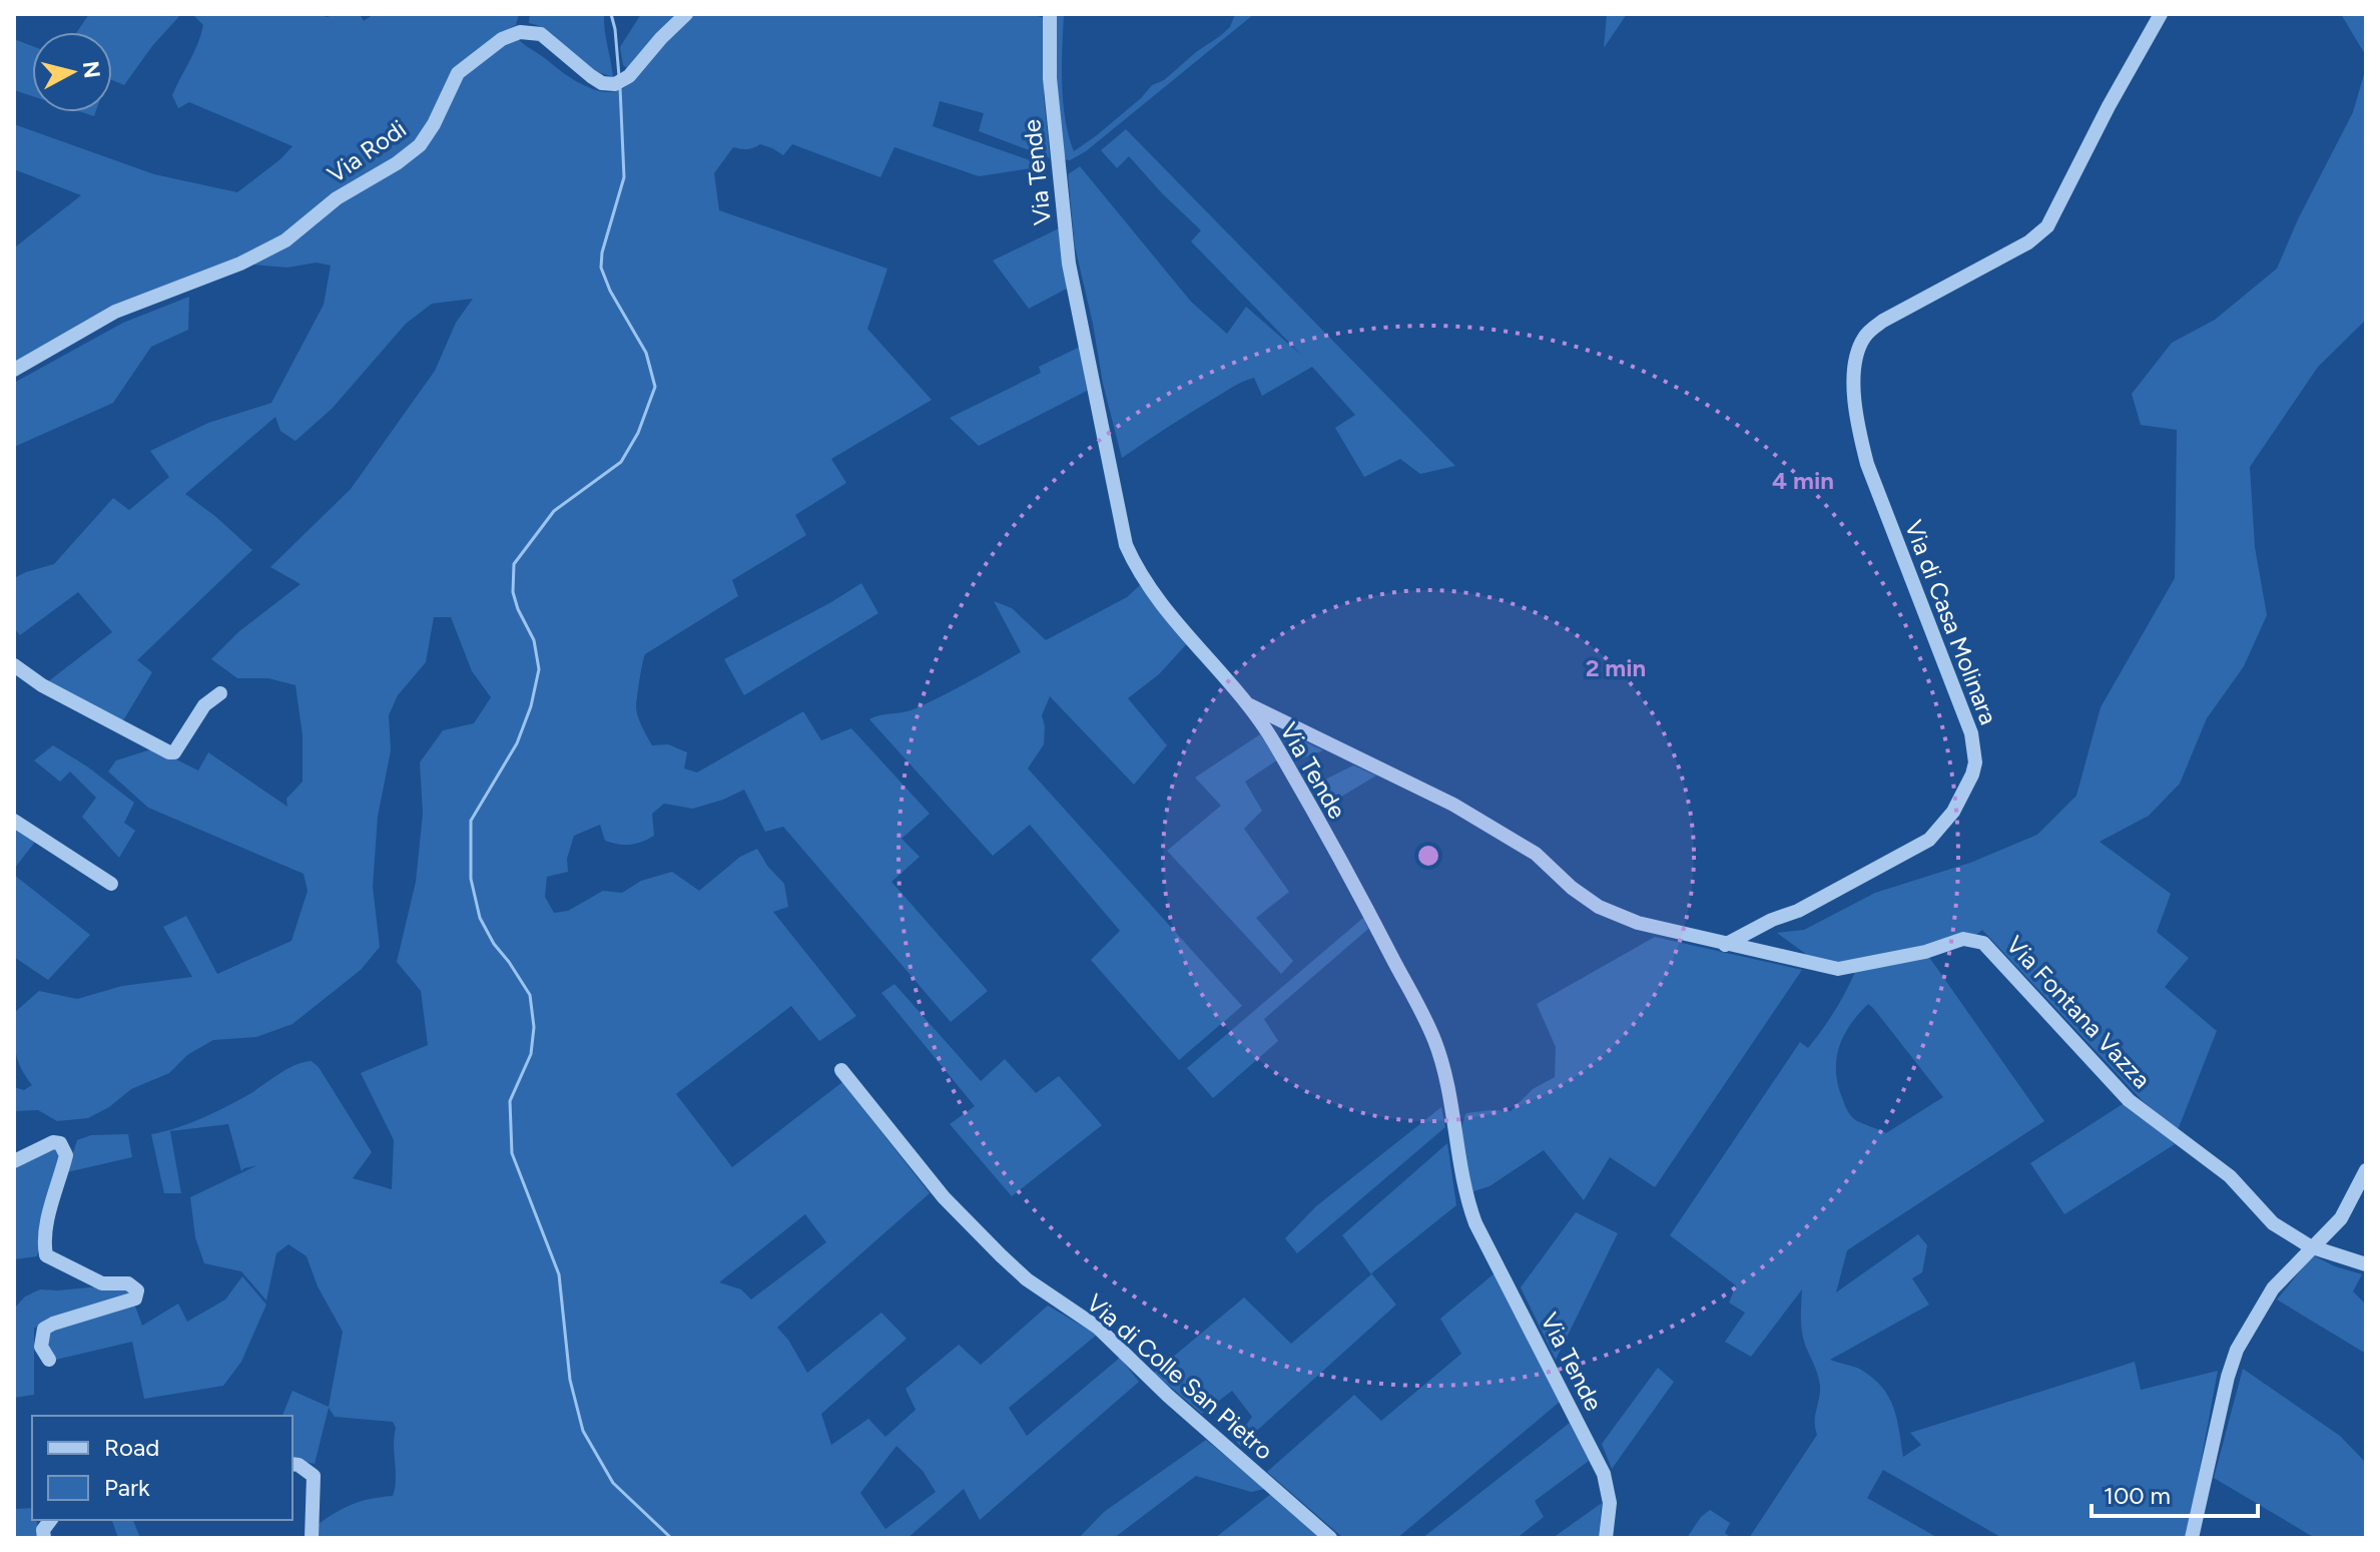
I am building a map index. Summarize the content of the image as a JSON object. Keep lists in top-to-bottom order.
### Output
{
  "streets": {
    "street": [
      "Via Rodi",
      "Via Tende",
      "Via di Casa Molinara",
      "Via Fontana Vazza",
      "Via di Colle San Pietro"
    ]
  },
  "crossings": [
    ["Via di Casa Molinara", "Via Fontana Vazza"]
  ],
  "legend": ["Road", "Park"],
  "scale_bar": "100 m",
  "north": "right",
  "rings": ["4 min", "2 min"]
}
